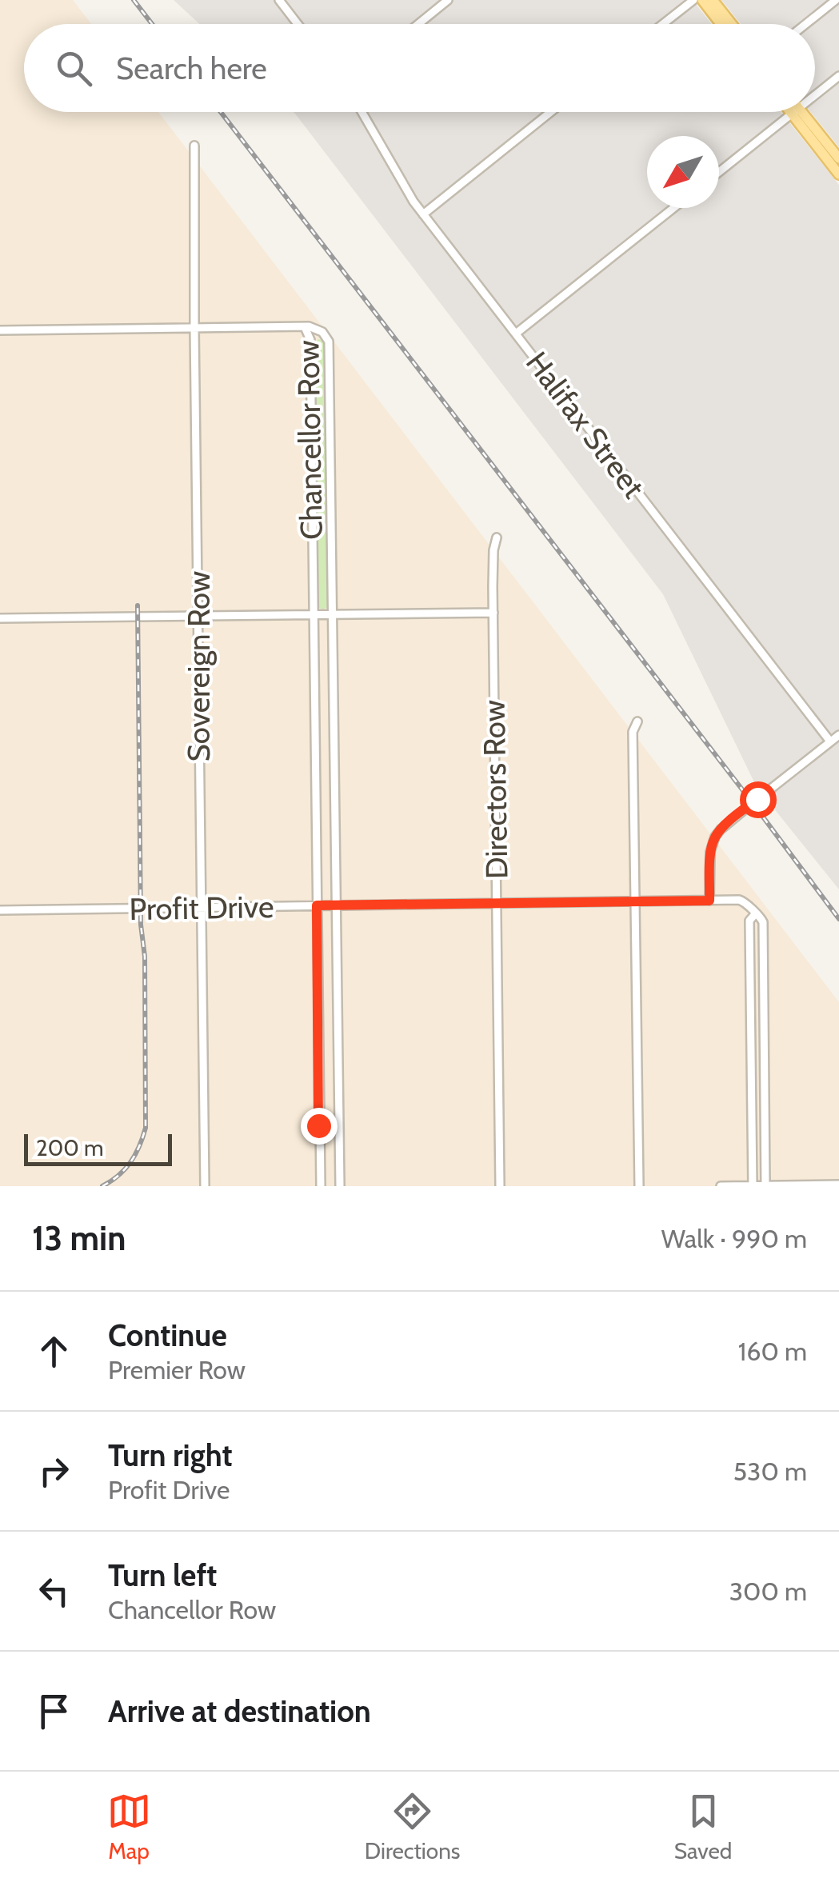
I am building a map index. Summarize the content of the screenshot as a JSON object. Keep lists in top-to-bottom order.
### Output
{
  "streets": {
    "street": [
      "Halifax Street",
      "Chancellor Row",
      "Sovereign Row",
      "Directors Row",
      "Profit Drive"
    ]
  },
  "crossings": [
    ["Chancellor Row", "Profit Drive"],
    ["Sovereign Row", "Profit Drive"],
    ["Directors Row", "Profit Drive"]
  ],
  "scale_bar": "200 m",
  "north": "bottom left",
  "page": {
    "search": "Search here",
    "scale": "200 m",
    "heading": ["13 min", "Walk · 990 m"],
    "list": [
      ["Continue", "Premier Row", "160 m"],
      ["Turn right", "Profit Drive", "530 m"],
      ["Turn left", "Chancellor Row", "300 m"],
      "Arrive at destination"
    ],
    "nav": ["Map", "Directions", "Saved"]
  }
}
